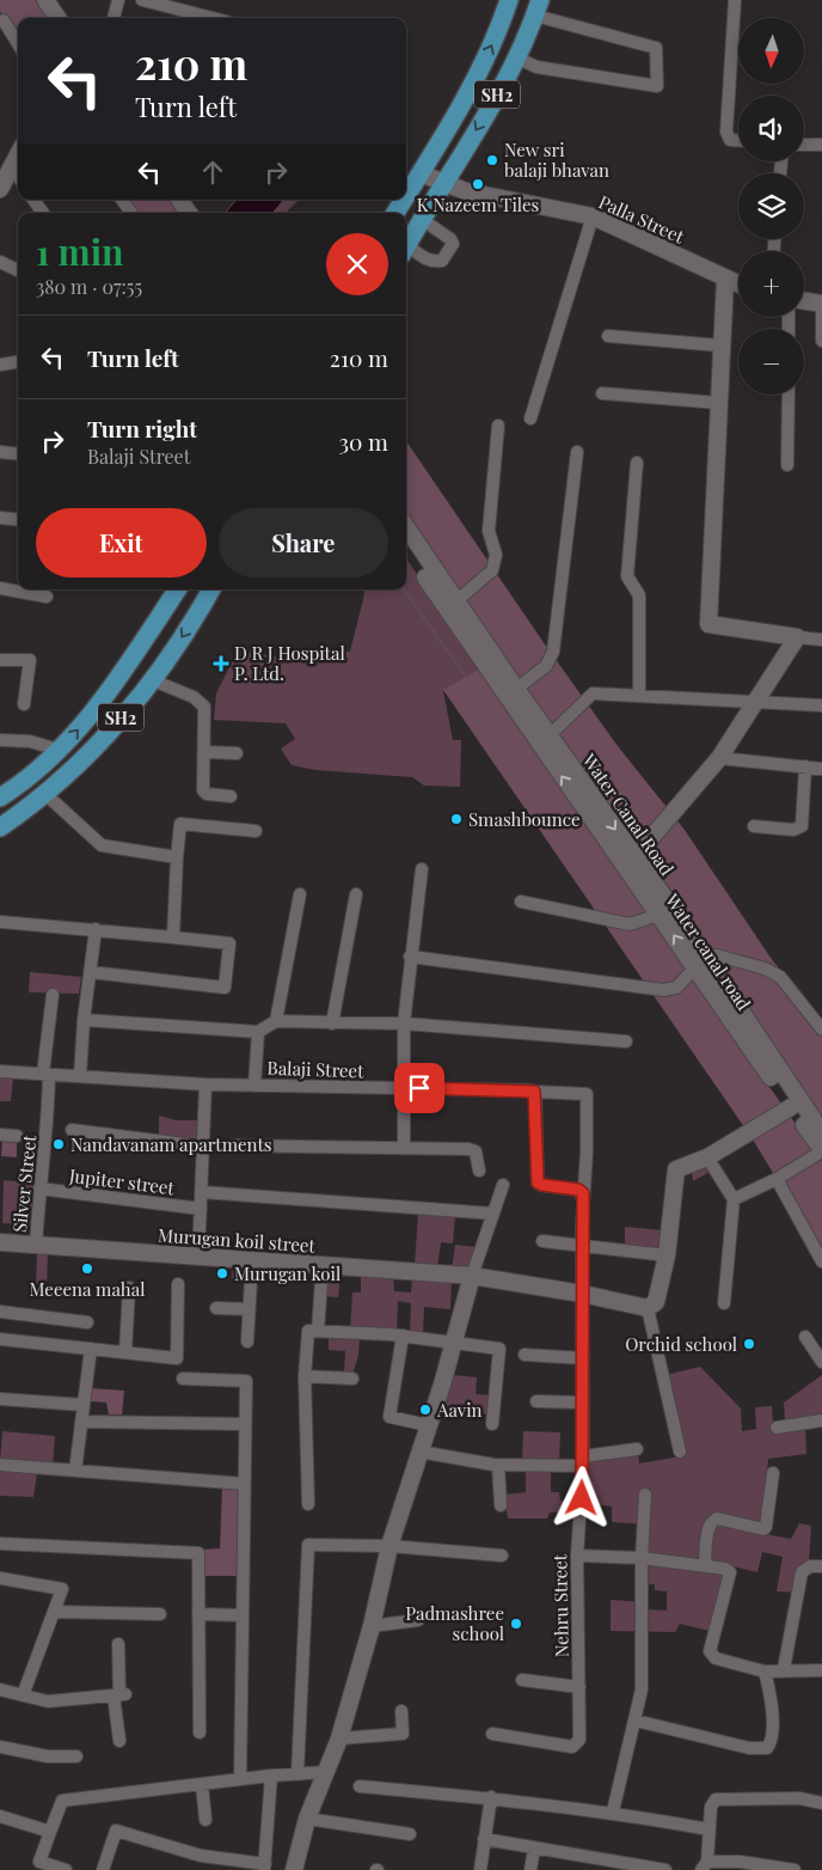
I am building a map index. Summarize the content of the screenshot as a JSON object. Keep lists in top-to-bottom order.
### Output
{
  "streets": {
    "main road": ["SH2"],
    "street": [
      "Palla Street",
      "Water Canal Road",
      "Water canal road",
      "Balaji Street",
      "Jupiter street",
      "Silver Street",
      "Murugan koil street",
      "Nehru Street"
    ]
  },
  "crossings": [
    ["SH2", "Palla Street"],
    ["Water Canal Road", "Water canal road"],
    ["Balaji Street", "Silver Street"],
    ["Balaji Street", "Nehru Street"],
    ["Jupiter street", "Silver Street"],
    ["Silver Street", "Murugan koil street"],
    ["Murugan koil street", "Nehru Street"]
  ],
  "places": {
    "other": [
      "New sri balaji bhavan",
      "K Nazeem Tiles",
      "Smashbounce",
      "Nandavanam apartments",
      "Meeena mahal",
      "Murugan koil",
      "Orchid school",
      "Aavin",
      "Padmashree school"
    ],
    "health": ["D R J Hospital P. Ltd."]
  },
  "north": "bottom",
  "page": {
    "map_buttons": ["+", "−"],
    "turn": ["210 m", "Turn left"],
    "heading": ["1 min", "380 m · 07:55"],
    "list": [
      {
        "name": "Turn left",
        "value": "210 m"
      },
      {
        "name": "Turn right",
        "note": "Balaji Street",
        "value": "30 m"
      }
    ],
    "buttons": ["Exit", "Share"]
  }
}
